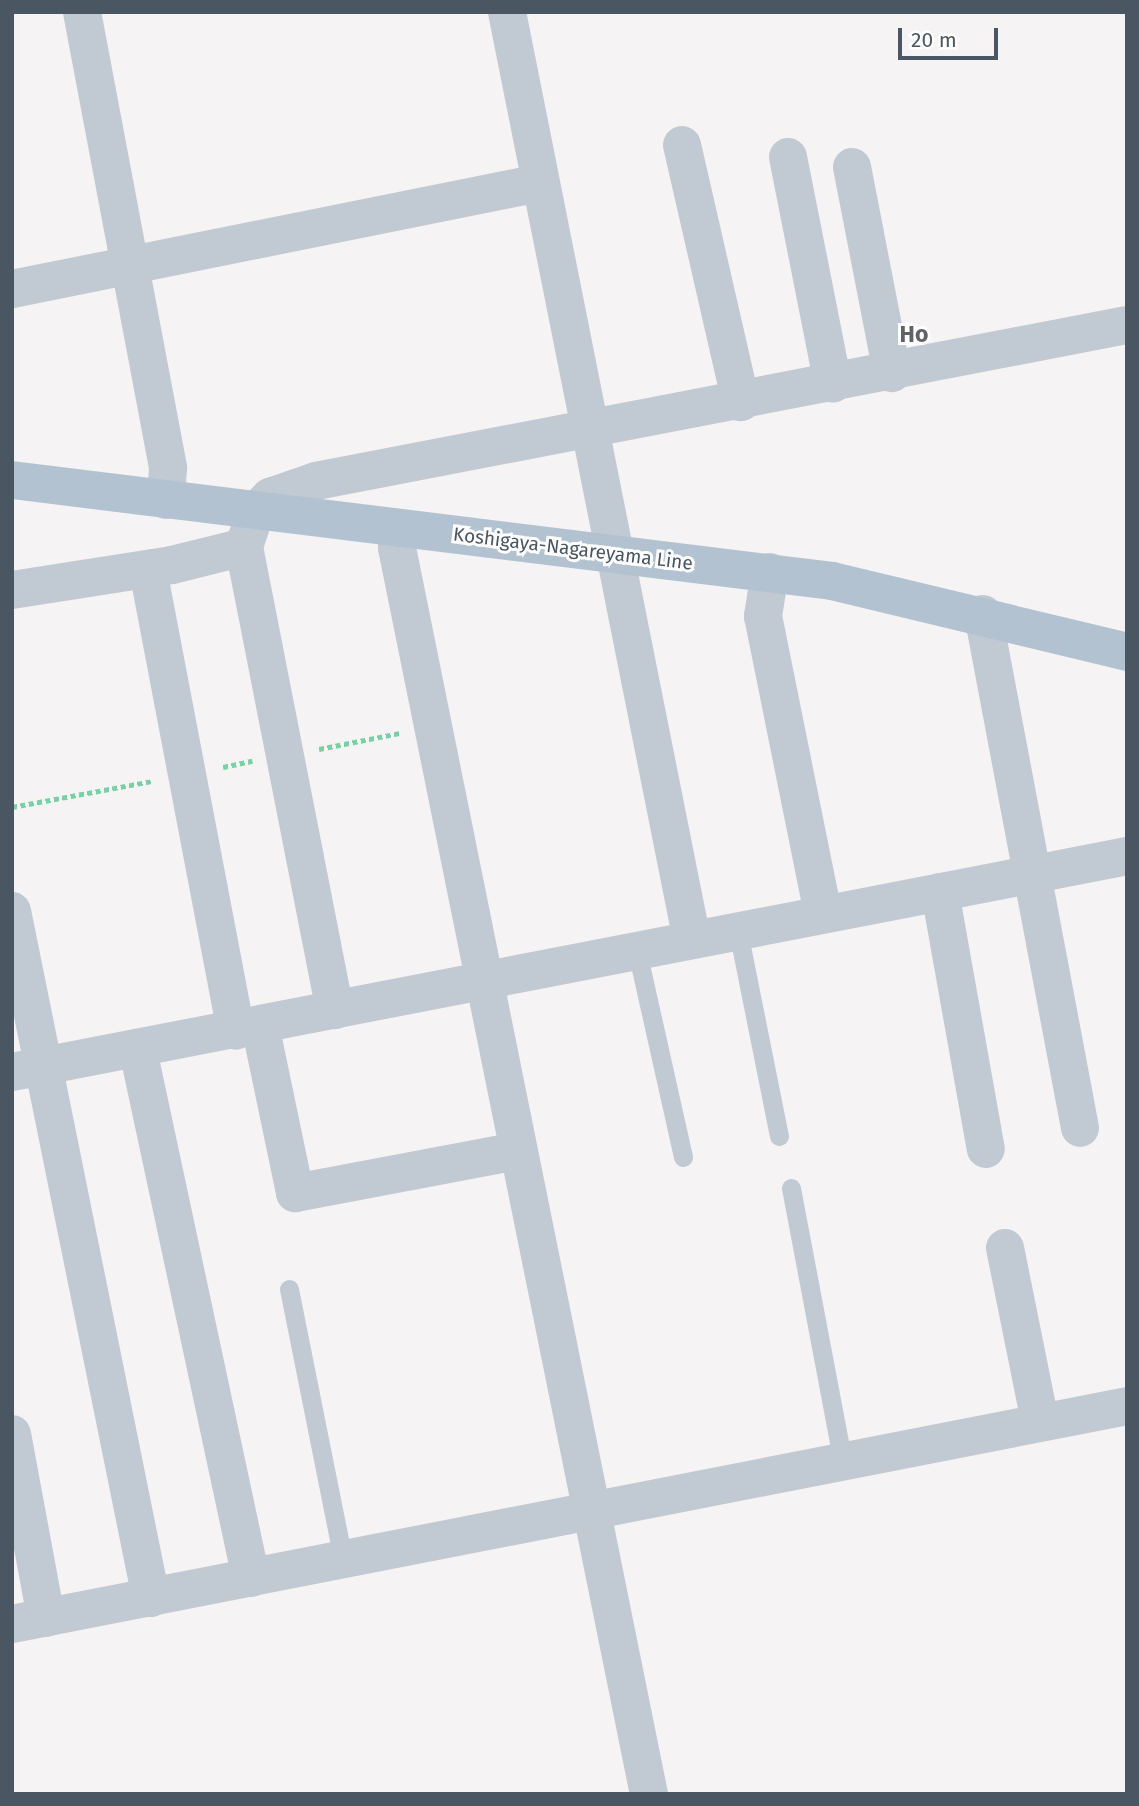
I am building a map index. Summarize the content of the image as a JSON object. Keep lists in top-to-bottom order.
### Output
{
  "streets": {
    "main road": ["Koshigaya-Nagareyama Line"]
  },
  "districts": ["Ho"],
  "scale_bar": "20 m"
}
